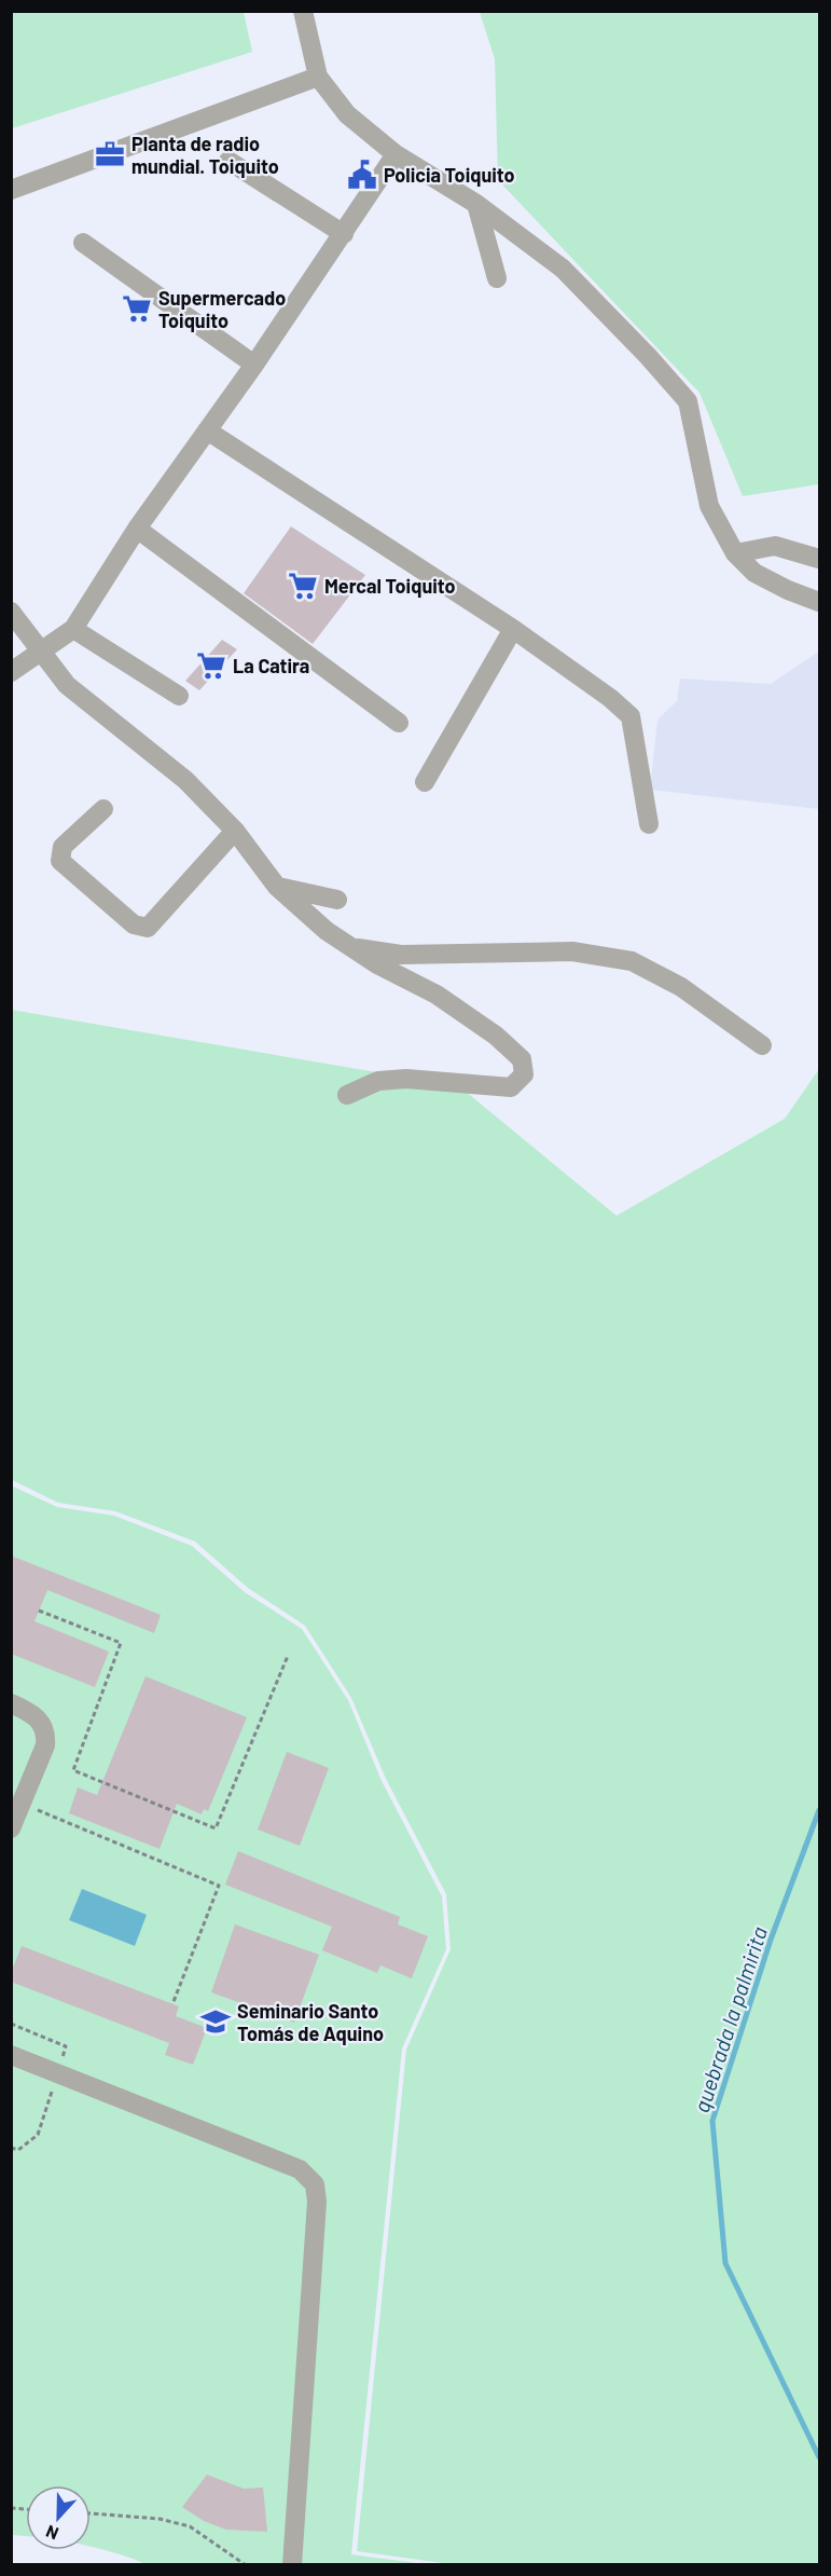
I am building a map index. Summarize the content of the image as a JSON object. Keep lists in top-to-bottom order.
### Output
{
  "water": ["quebrada la palmirita"],
  "places": {
    "office": ["Planta de radio mundial. Toiquito"],
    "public building": ["Policia Toiquito"],
    "supermarket": ["Supermercado Toiquito", "Mercal Toiquito", "La Catira"],
    "school or university": ["Seminario Santo Tomás de Aquino"]
  },
  "north": "bottom"
}
